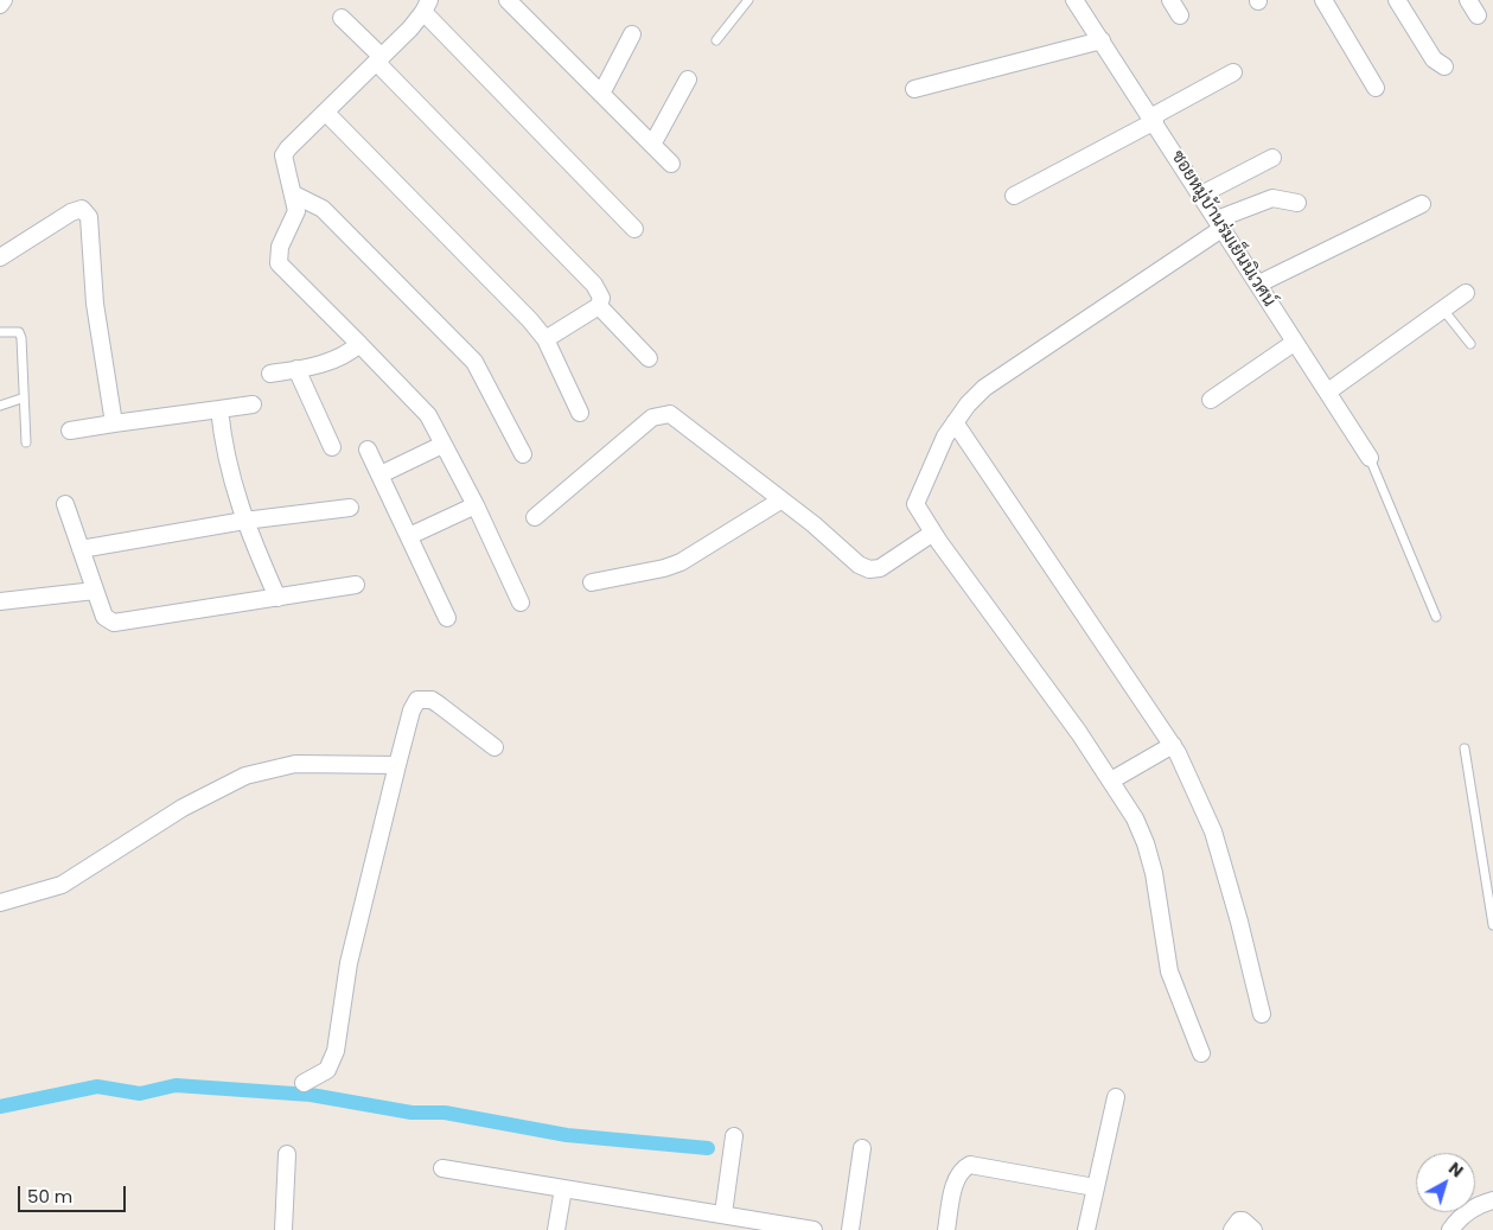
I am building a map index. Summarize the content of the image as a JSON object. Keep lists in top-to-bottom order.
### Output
{
  "streets": {
    "street": ["ซอยหมู่บ้านร่มเย็นนิเวศน์"]
  },
  "scale_bar": "50 m",
  "north": "top right"
}
